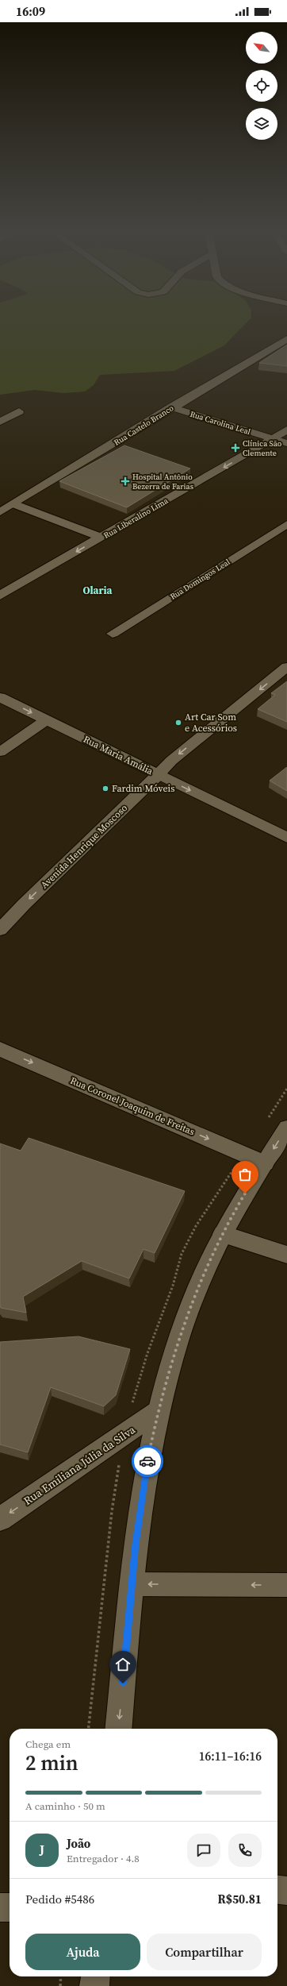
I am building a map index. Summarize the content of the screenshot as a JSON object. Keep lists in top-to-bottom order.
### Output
{
  "streets": {
    "street": [
      "Rua Carolina Leal",
      "Rua Castelo Branco",
      "Rua Liberalino Lima",
      "Rua Domingos Leal",
      "Rua Maria Amália",
      "Avenida Henrique Moscoso",
      "Rua Coronel Joaquim de Freitas",
      "Rua Emiliana Júlia da Silva"
    ]
  },
  "crossings": [
    ["Rua Carolina Leal", "Rua Castelo Branco"],
    ["Rua Carolina Leal", "Rua Liberalino Lima"],
    ["Rua Maria Amália", "Avenida Henrique Moscoso"]
  ],
  "one_way": [
    "Rua Liberalino Lima",
    "Rua Maria Amália",
    "Avenida Henrique Moscoso",
    "Rua Coronel Joaquim de Freitas",
    "Rua Emiliana Júlia da Silva"
  ],
  "districts": ["Olaria"],
  "places": {
    "health": ["Clínica São Clemente", "Hospital Antônio Bezerra de Farias"],
    "other": ["Art Car Som e Acessórios", "Fardim Móveis"]
  },
  "north": "top left",
  "page": {
    "status": "16:09",
    "heading": ["2 min", "Chega em", "16:11–16:16"],
    "panel": [
      "João",
      "Entregador · 4.8",
      "Pedido #5486",
      "R$50.81"
    ],
    "bar": "A caminho · 50 m",
    "round": "J",
    "buttons": ["Ajuda", "Compartilhar"]
  }
}
